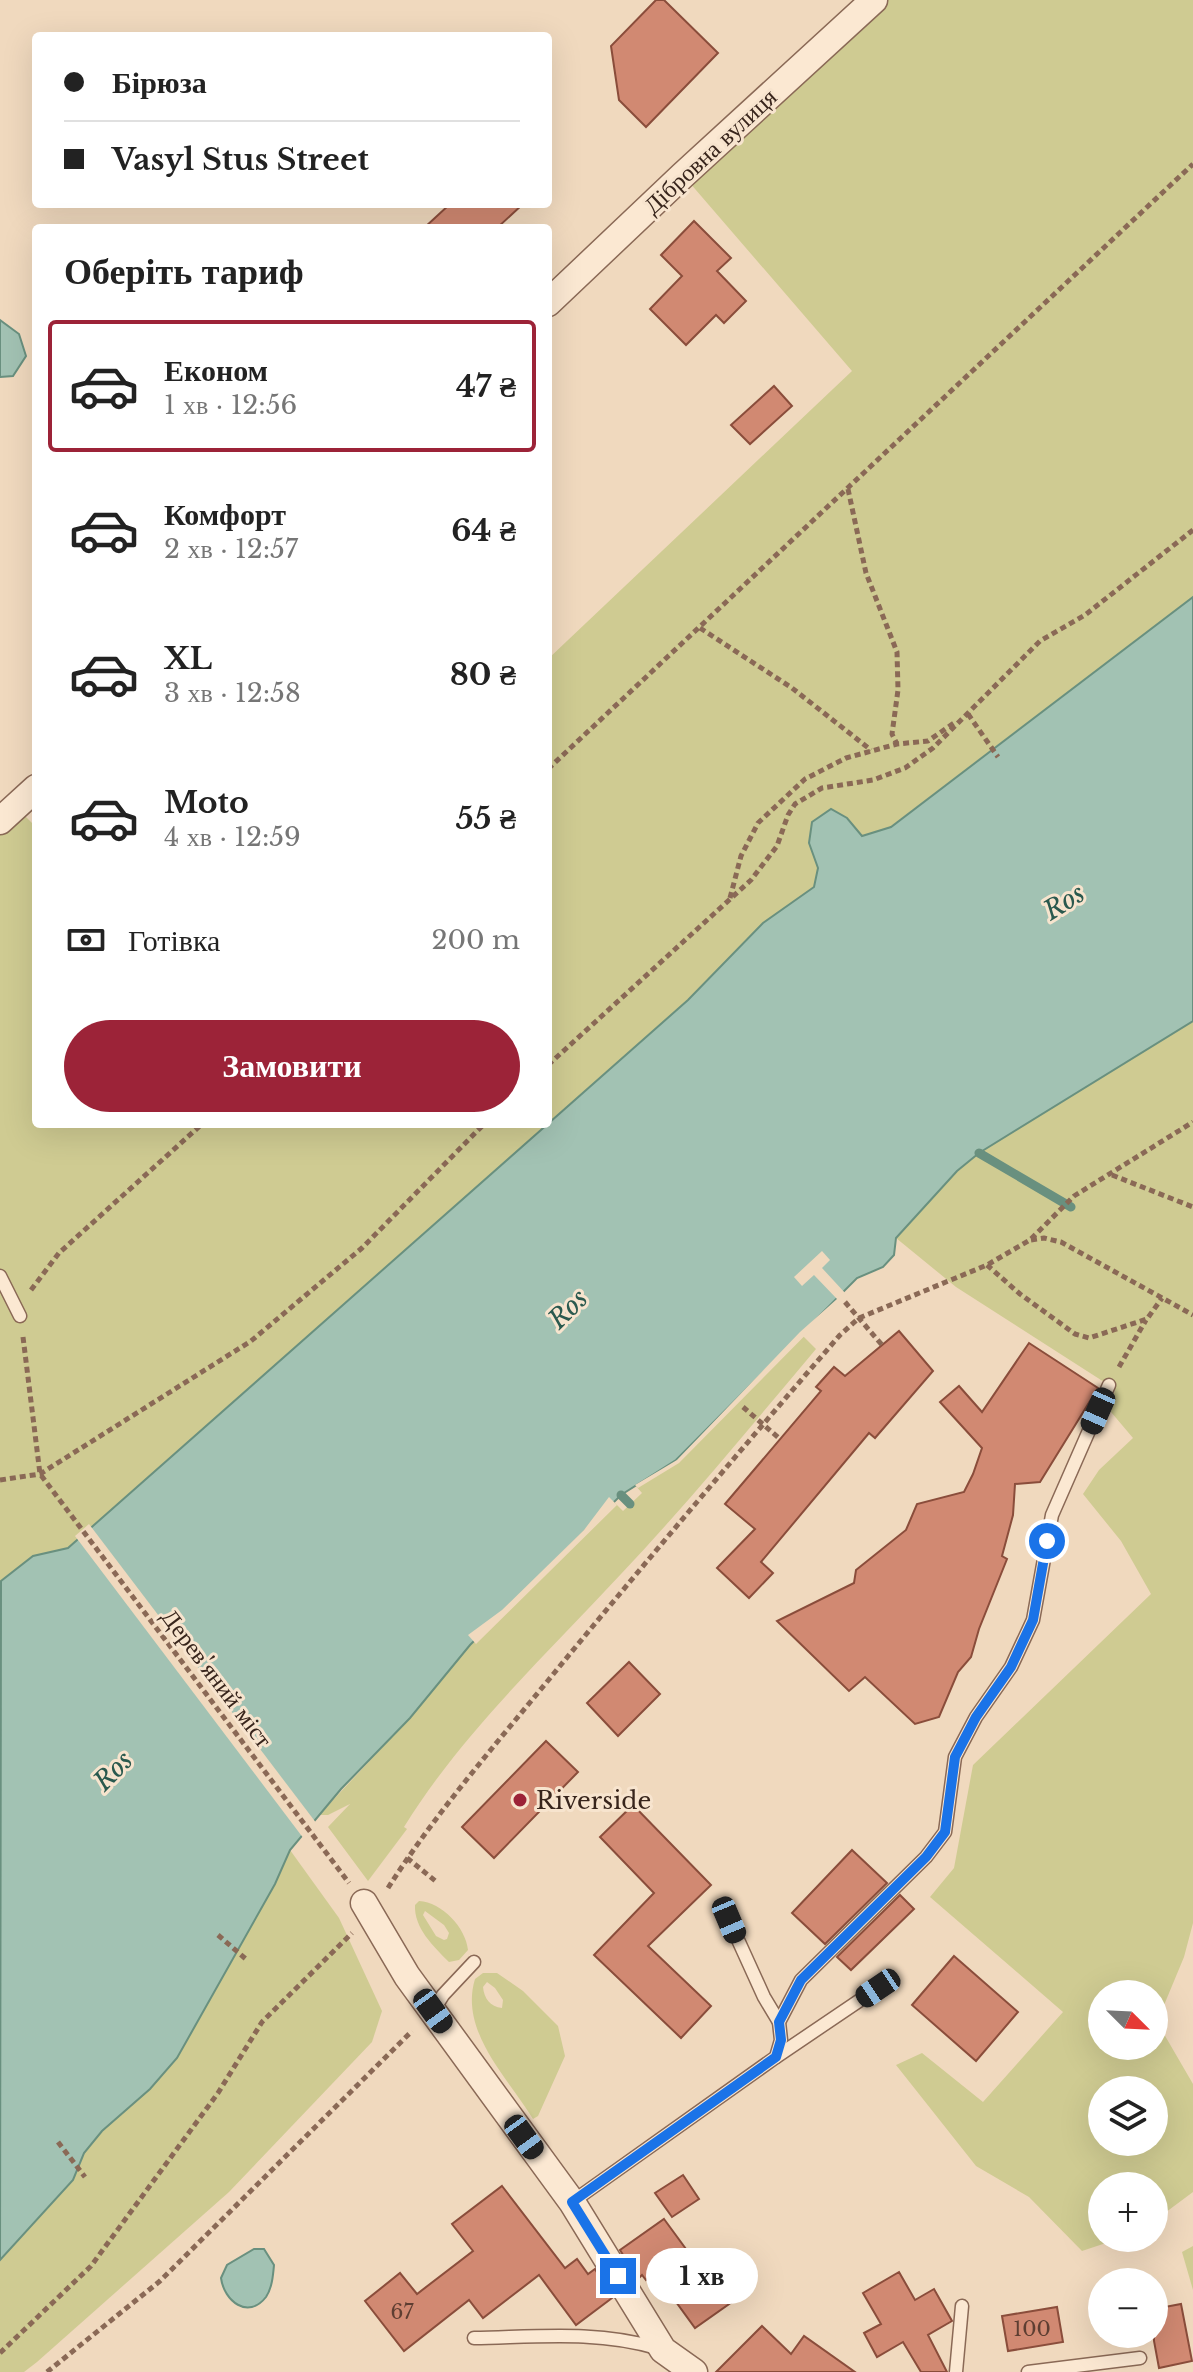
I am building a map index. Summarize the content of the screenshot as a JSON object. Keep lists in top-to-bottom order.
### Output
{
  "streets": {
    "street": ["Дібровна вулиця"],
    "path": ["Дерев'яний міст"]
  },
  "water": ["Ros"],
  "places": ["Riverside"],
  "house_numbers": ["67", "100"],
  "north": "bottom right",
  "page": {
    "banner": ["Бірюза", "Vasyl Stus Street"],
    "heading": "Оберіть тариф",
    "list": [
      {
        "name": "Економ",
        "note": "1 хв · 12:56",
        "value": "47 ₴"
      },
      {
        "name": "Комфорт",
        "note": "2 хв · 12:57",
        "value": "64 ₴"
      },
      {
        "name": "XL",
        "note": "3 хв · 12:58",
        "value": "80 ₴"
      },
      {
        "name": "Moto",
        "note": "4 хв · 12:59",
        "value": "55 ₴"
      }
    ],
    "pay": ["Готівка", "200 m"],
    "buttons": "Замовити",
    "map_buttons": ["+", "−"],
    "bubble": "1 хв"
  }
}
